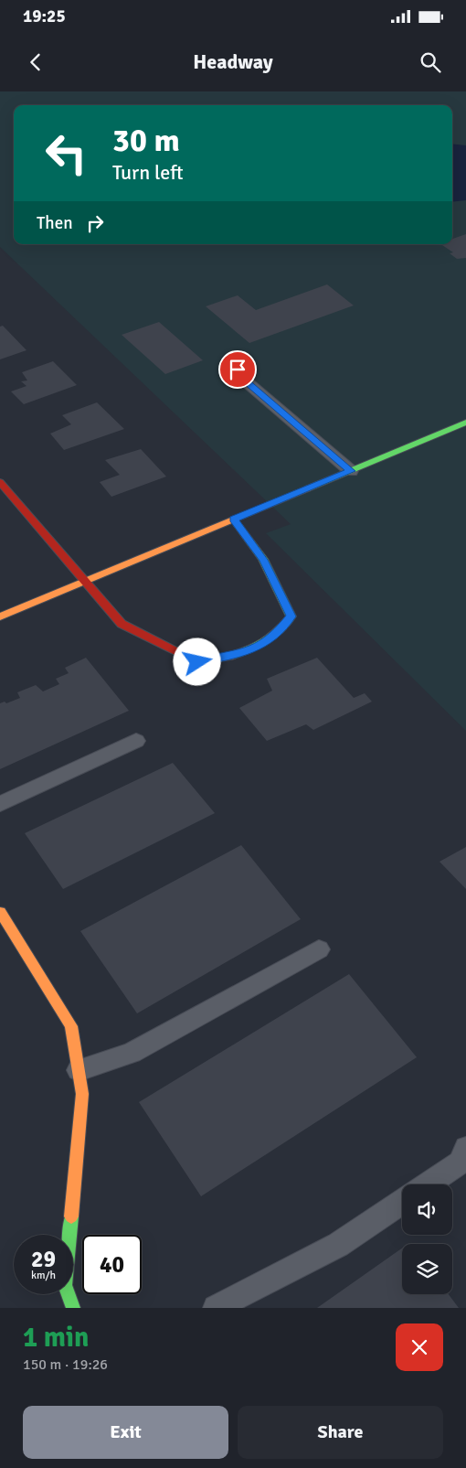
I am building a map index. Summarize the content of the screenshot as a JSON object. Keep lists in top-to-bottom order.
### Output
{
  "page": {
    "status": "19:25",
    "header": "Headway",
    "turn": ["30 m", "Turn left"],
    "then": "Then",
    "speed": "29 km/h",
    "limit": "40",
    "heading": ["1 min", "150 m · 19:26"],
    "buttons": ["Exit", "Share"]
  }
}
